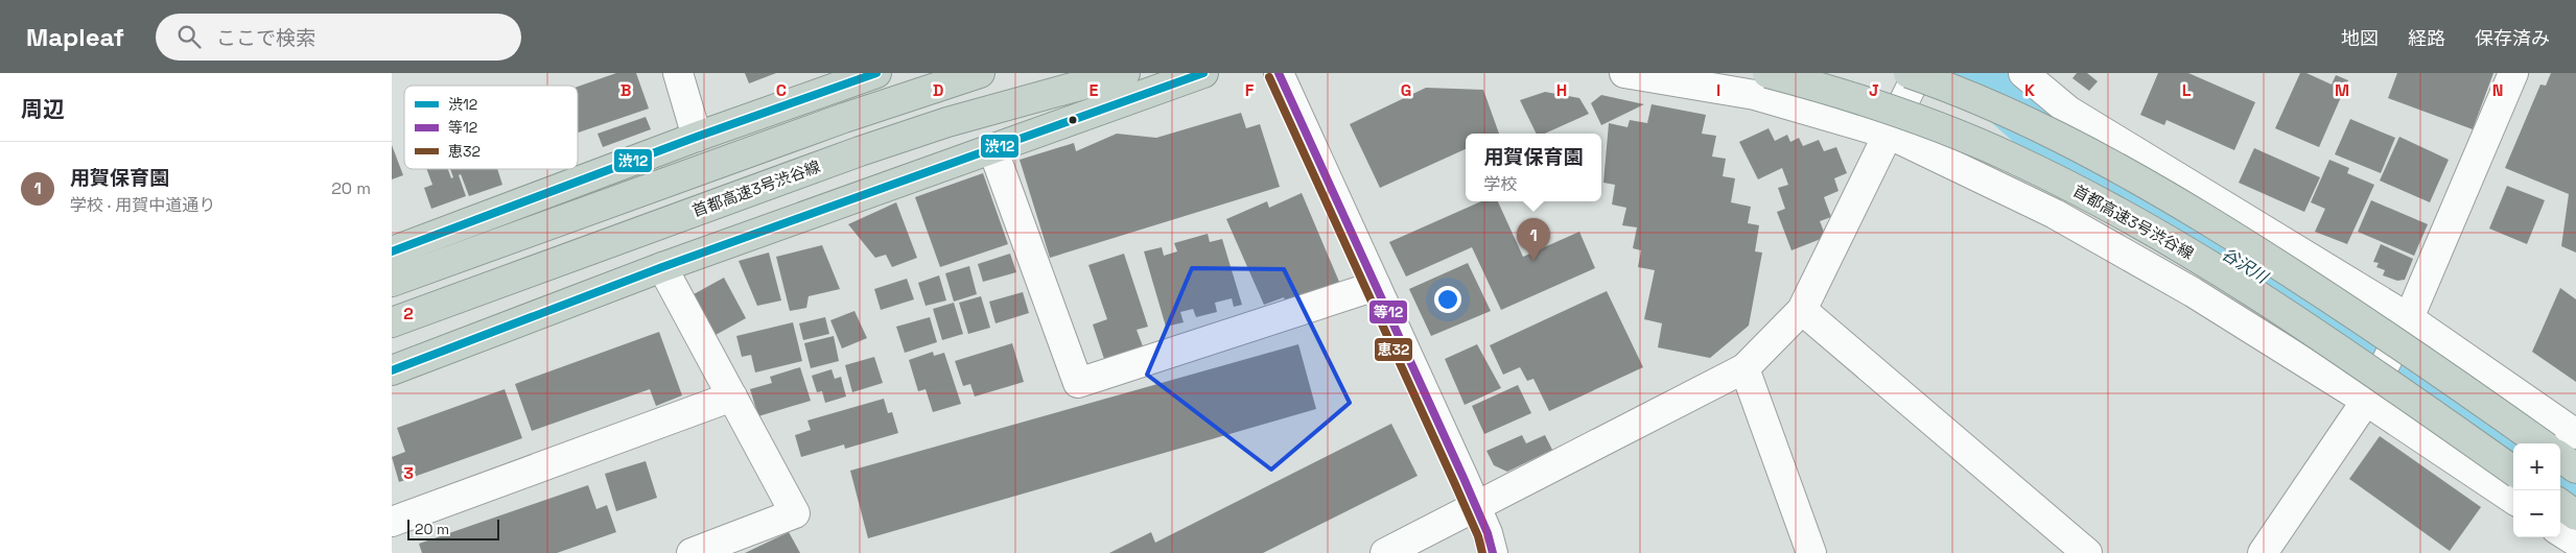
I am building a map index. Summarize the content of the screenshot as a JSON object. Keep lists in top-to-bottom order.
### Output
{
  "streets": {
    "highway": ["首都高速3号渋谷線"]
  },
  "water": ["谷沢川"],
  "lines": ["transit line 渋12", "transit line 等12", "transit line 恵32"],
  "legend": ["渋12", "等12", "恵32"],
  "scale_bar": "20 m",
  "page": {
    "header": "Mapleaf",
    "search": "ここで検索",
    "nav": ["地図", "経路", "保存済み"],
    "heading": "周辺",
    "popup": ["用賀保育園", "学校"],
    "list": [
      {
        "mark": "1",
        "name": "用賀保育園",
        "note": "学校 · 用賀中道通り",
        "value": "20 m"
      }
    ],
    "pins": "1",
    "map_buttons": ["+", "−"],
    "scale": "20 m"
  },
  "grid": {
    "columns": [
      "B",
      "C",
      "D",
      "E",
      "F",
      "G",
      "H",
      "I",
      "J",
      "K",
      "L",
      "M",
      "N"
    ],
    "rows": ["2", "3"]
  }
}
